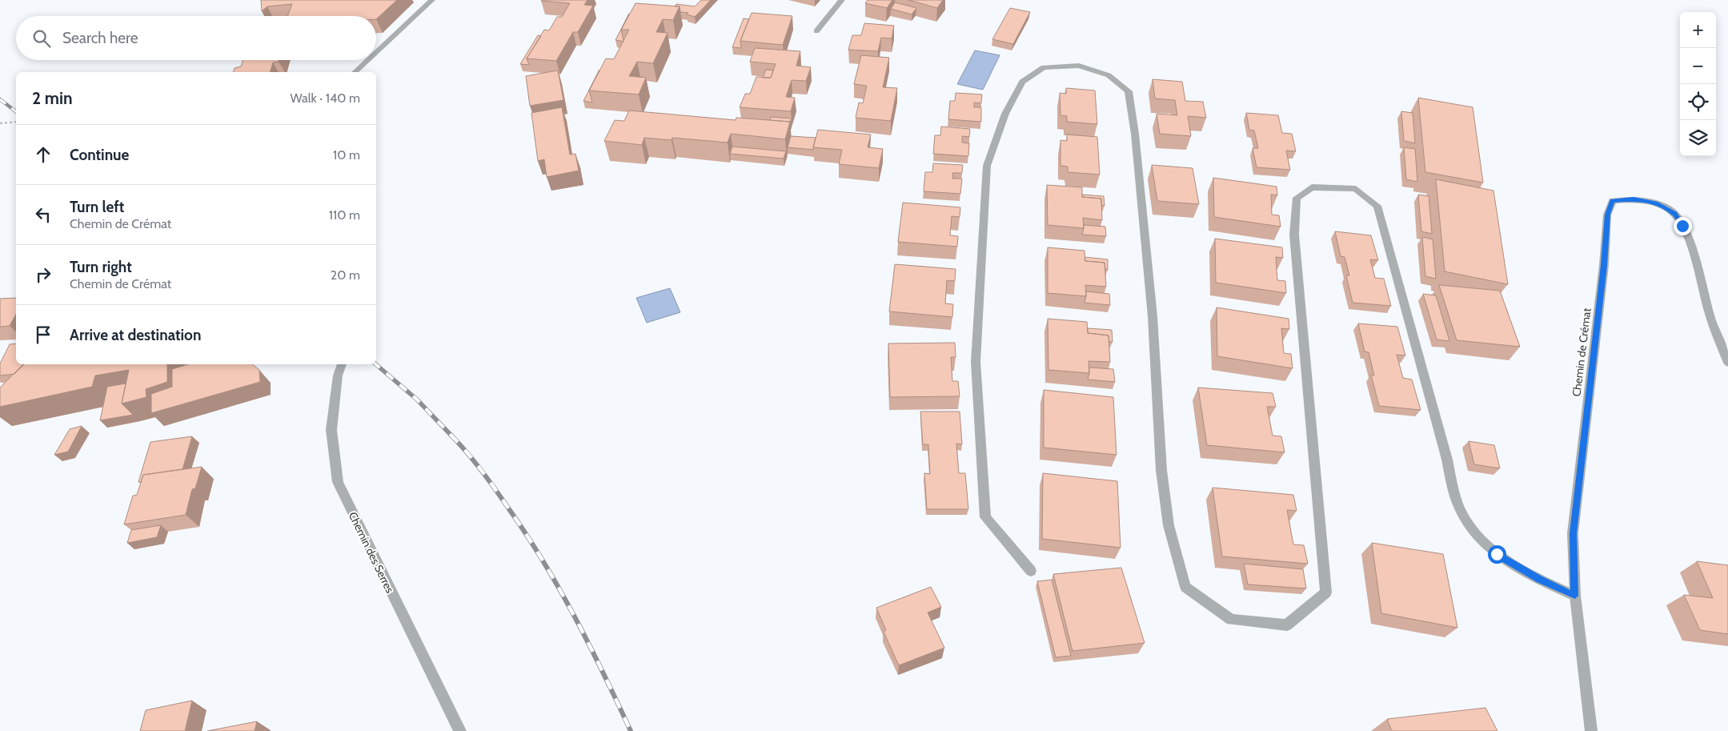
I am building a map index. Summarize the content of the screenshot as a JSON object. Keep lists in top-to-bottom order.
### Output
{
  "streets": {
    "street": ["Chemin de Crémat", "Chemin des Serres"]
  },
  "page": {
    "map_buttons": ["+", "−"],
    "search": "Search here",
    "heading": ["2 min", "Walk · 140 m"],
    "list": [
      ["Continue", "10 m"],
      ["Turn left", "Chemin de Crémat", "110 m"],
      ["Turn right", "Chemin de Crémat", "20 m"],
      "Arrive at destination"
    ]
  }
}
